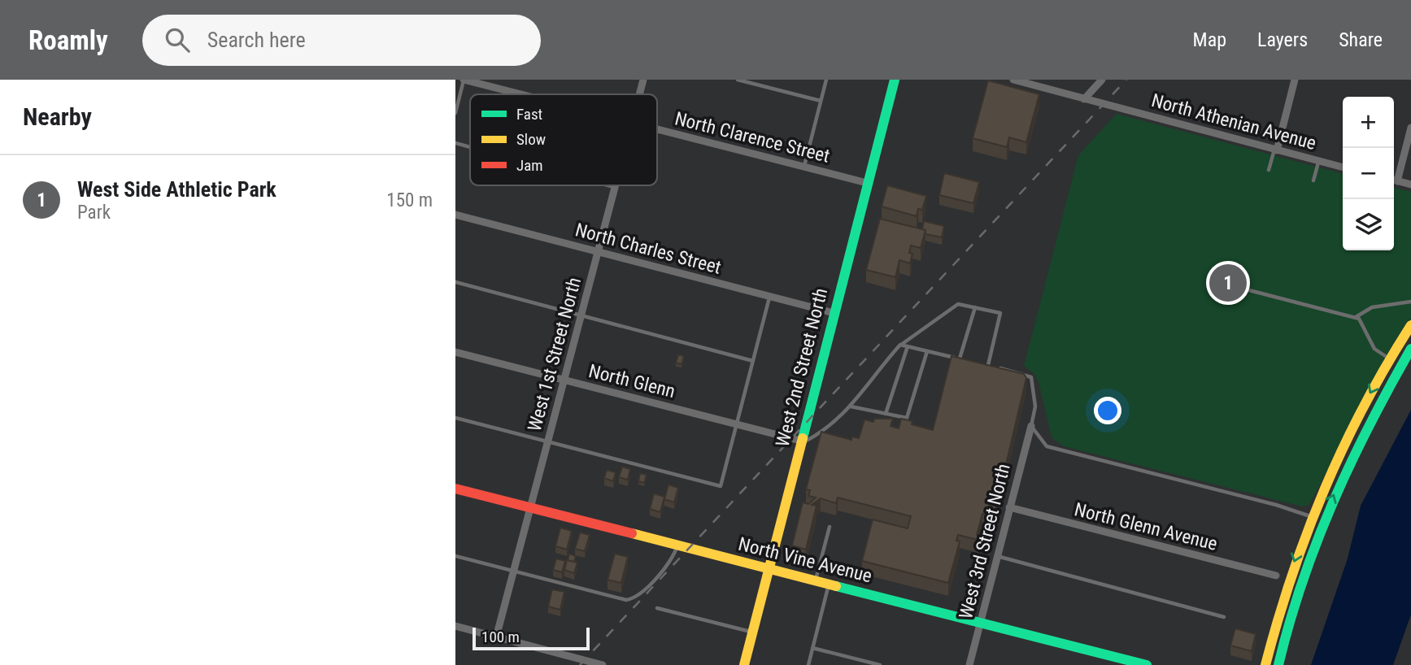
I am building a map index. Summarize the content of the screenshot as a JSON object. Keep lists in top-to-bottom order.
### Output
{
  "streets": {
    "street": [
      "North Athenian Avenue",
      "North Clarence Street",
      "North Charles Street",
      "West 1st Street North",
      "West 2nd Street North",
      "North Glenn",
      "North Glenn Avenue",
      "West 3rd Street North",
      "North Vine Avenue"
    ]
  },
  "crossings": [
    ["North Clarence Street", "West 2nd Street North"],
    ["North Charles Street", "West 1st Street North"],
    ["North Charles Street", "West 2nd Street North"],
    ["West 1st Street North", "North Glenn"],
    ["West 1st Street North", "North Vine Avenue"],
    ["West 2nd Street North", "North Glenn"],
    ["West 2nd Street North", "North Vine Avenue"],
    ["North Glenn Avenue", "West 3rd Street North"],
    ["West 3rd Street North", "North Vine Avenue"]
  ],
  "legend": ["Fast", "Slow", "Jam"],
  "scale_bar": "100 m",
  "page": {
    "header": "Roamly",
    "search": "Search here",
    "nav": ["Map", "Layers", "Share"],
    "heading": "Nearby",
    "map_buttons": ["+", "−"],
    "list": [
      {
        "mark": "1",
        "name": "West Side Athletic Park",
        "note": "Park",
        "value": "150 m"
      }
    ],
    "pins": "1",
    "scale": "100 m"
  }
}
